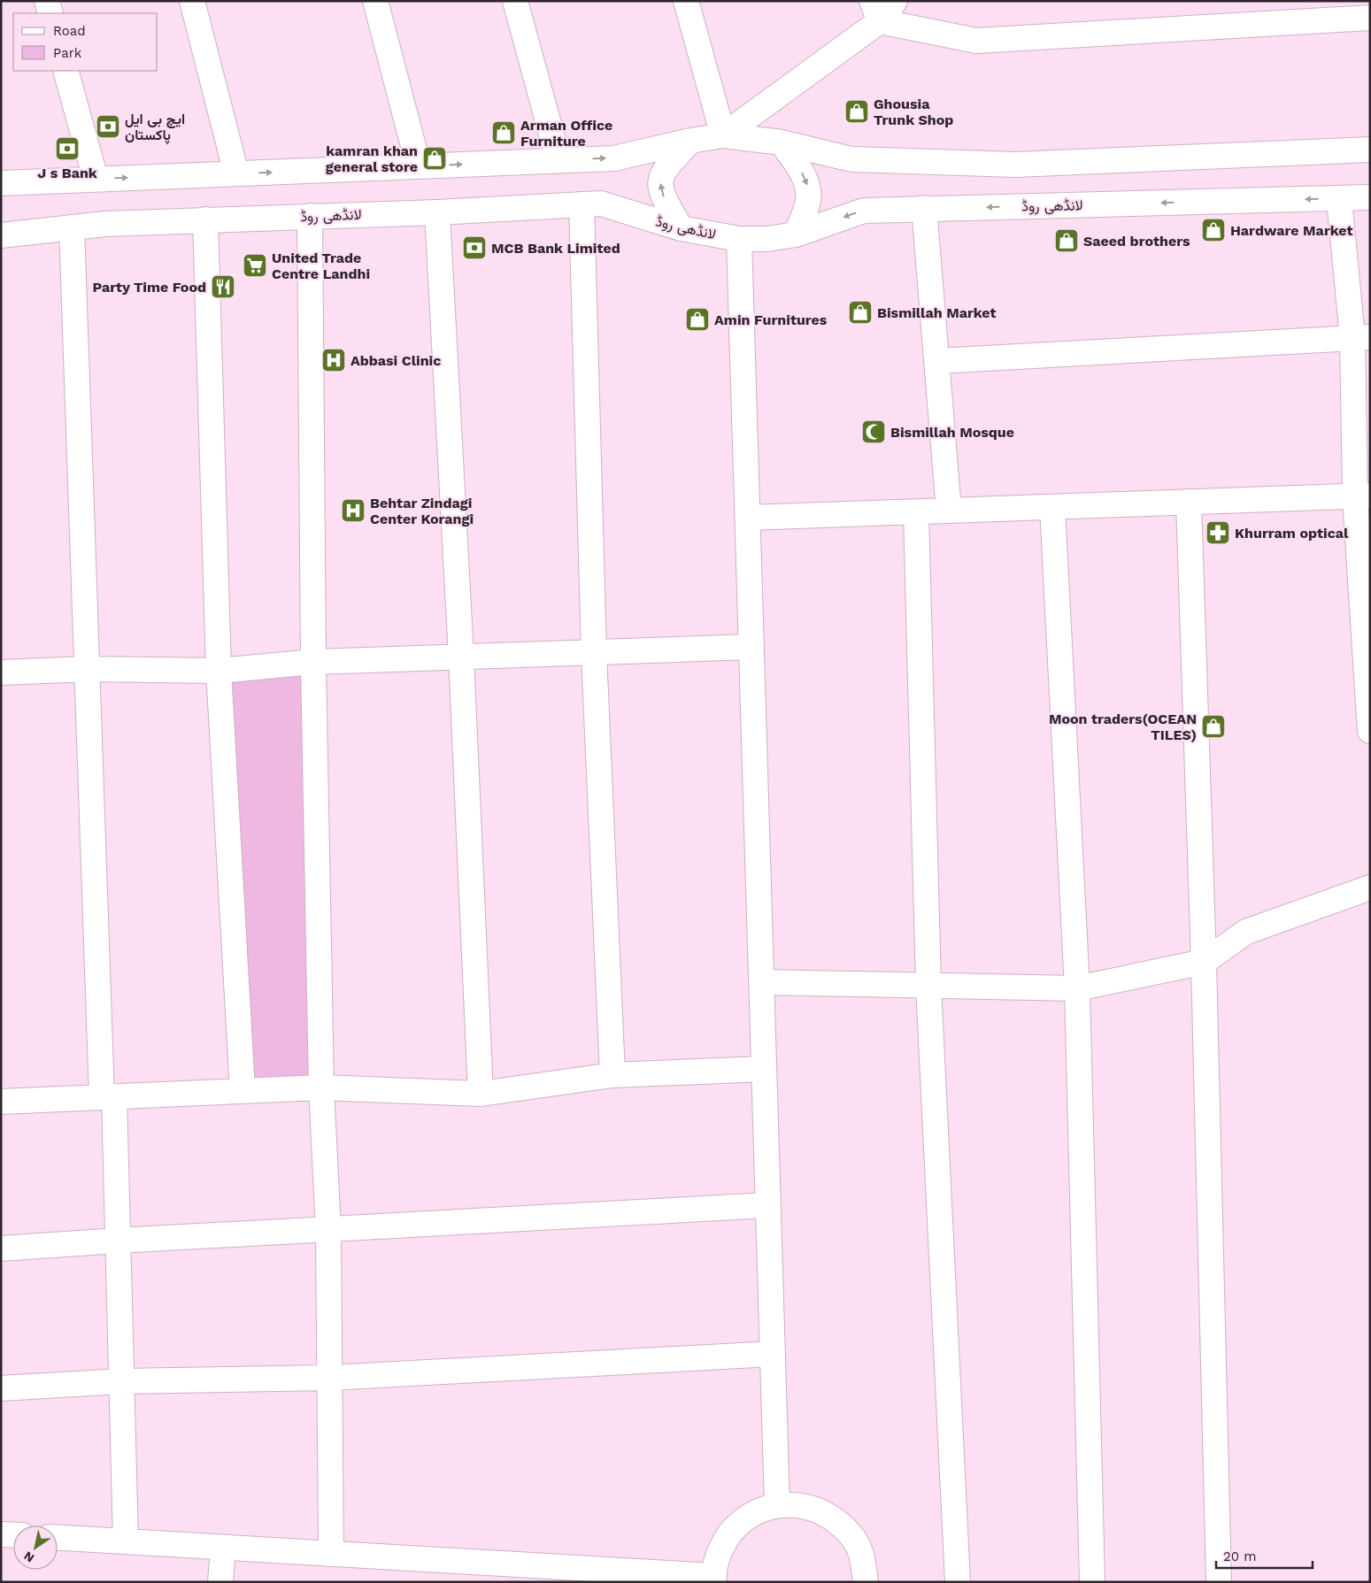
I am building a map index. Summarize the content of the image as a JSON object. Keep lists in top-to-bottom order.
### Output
{
  "streets": {
    "street": ["لانڈھی روڈ"]
  },
  "places": {
    "shop": [
      "Ghousia Trunk Shop",
      "Arman Office Furniture",
      "kamran khan general store",
      "Hardware Market",
      "Saeed brothers",
      "Bismillah Market",
      "Amin Furnitures",
      "Moon traders(OCEAN TILES)"
    ],
    "bank": ["ایچ بی ایل پاکستان", "J s Bank", "MCB Bank Limited"],
    "supermarket": ["United Trade Centre Landhi"],
    "restaurant": ["Party Time Food"],
    "hospital": ["Abbasi Clinic", "Behtar Zindagi Center Korangi"],
    "mosque": ["Bismillah Mosque"],
    "pharmacy": ["Khurram optical"]
  },
  "legend": ["Road", "Park"],
  "scale_bar": "20 m",
  "north": "bottom left"
}
